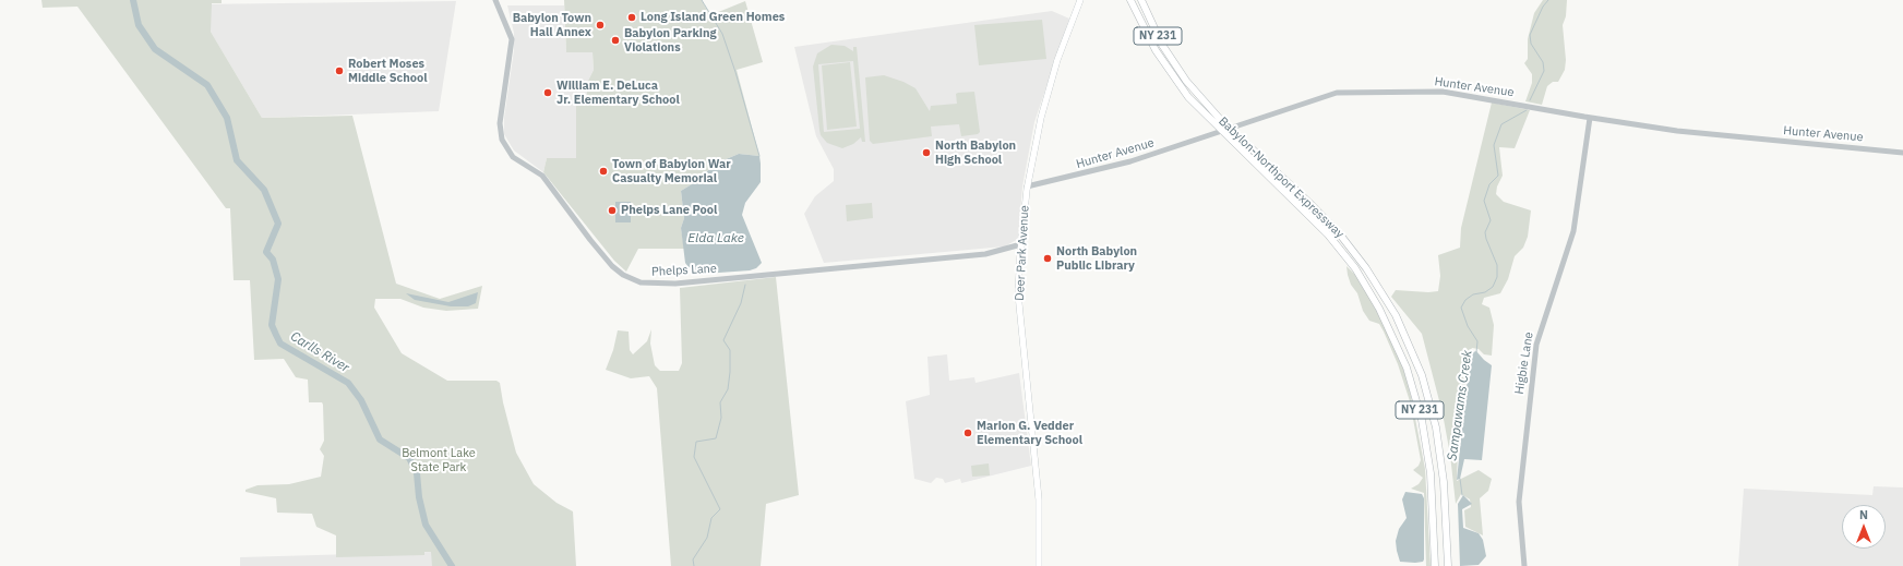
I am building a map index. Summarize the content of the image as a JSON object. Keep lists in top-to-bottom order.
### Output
{
  "streets": {
    "main road": ["NY 231", "Babylon-Northport Expressway", "Deer Park Avenue"],
    "street": ["Hunter Avenue", "Phelps Lane", "Higbie Lane"]
  },
  "crossings": [
    ["Hunter Avenue", "Babylon-Northport Expressway"],
    ["Hunter Avenue", "Deer Park Avenue"],
    ["Hunter Avenue", "Higbie Lane"],
    ["Deer Park Avenue", "Phelps Lane"]
  ],
  "water": ["Elda Lake", "Carlls River", "Sampawams Creek"],
  "parks": ["Belmont Lake State Park"],
  "places": [
    "Long Island Green Homes",
    "Babylon Town Hall Annex",
    "Babylon Parking Violations",
    "Robert Moses Middle School",
    "William E. DeLuca Jr. Elementary School",
    "North Babylon High School",
    "Town of Babylon War Casualty Memorial",
    "Phelps Lane Pool",
    "North Babylon Public Library",
    "Marion G. Vedder Elementary School"
  ],
  "north": "top"
}
